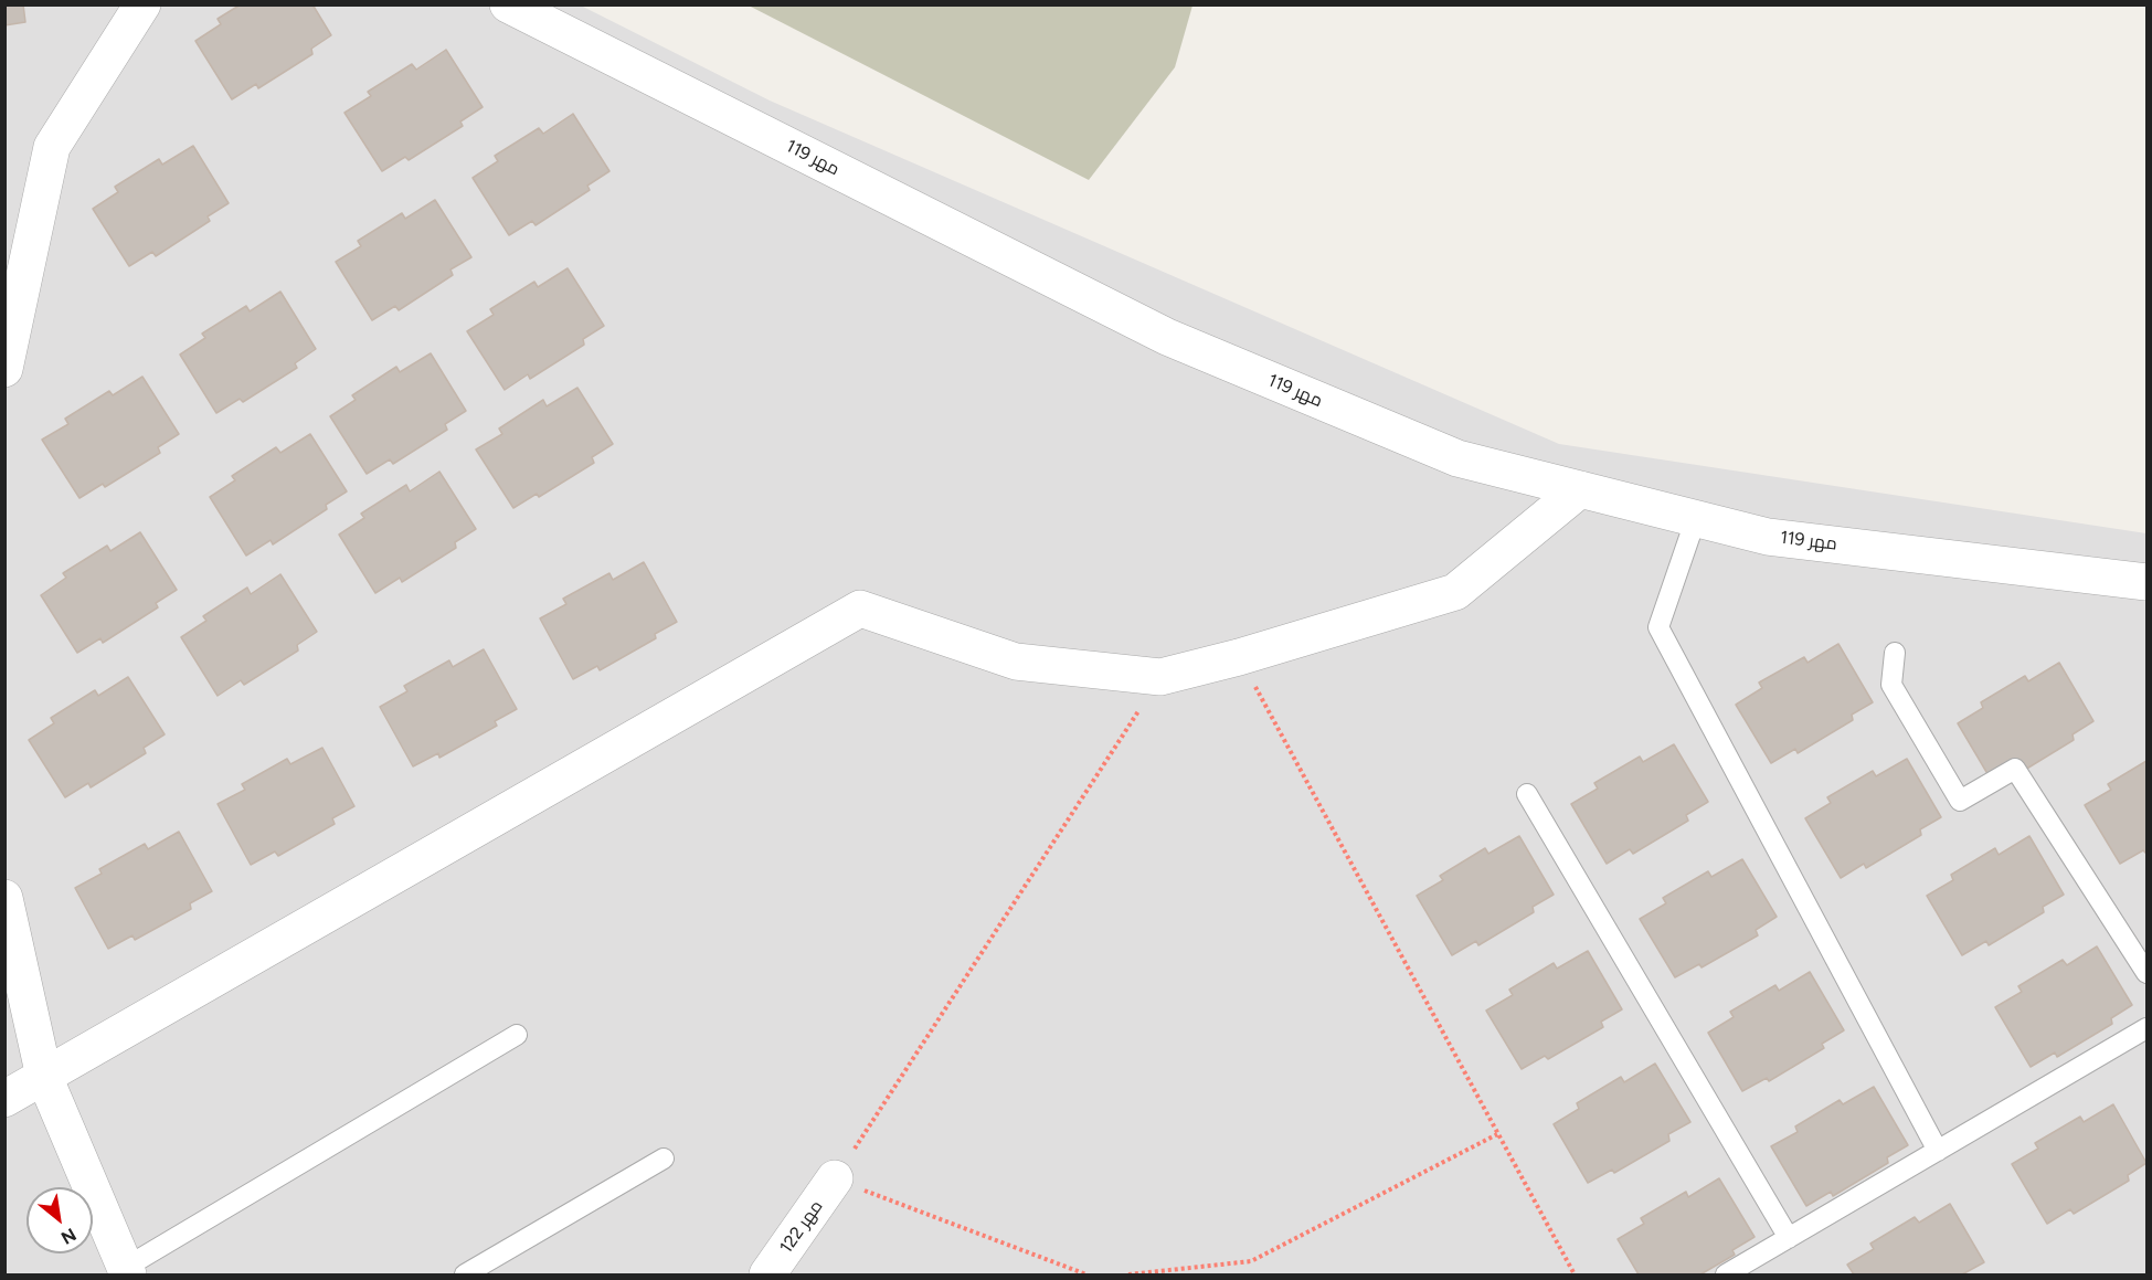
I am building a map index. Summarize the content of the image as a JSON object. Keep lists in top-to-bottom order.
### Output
{
  "streets": {
    "street": ["مهر 119", "مهر 122"]
  },
  "north": "bottom right"
}
